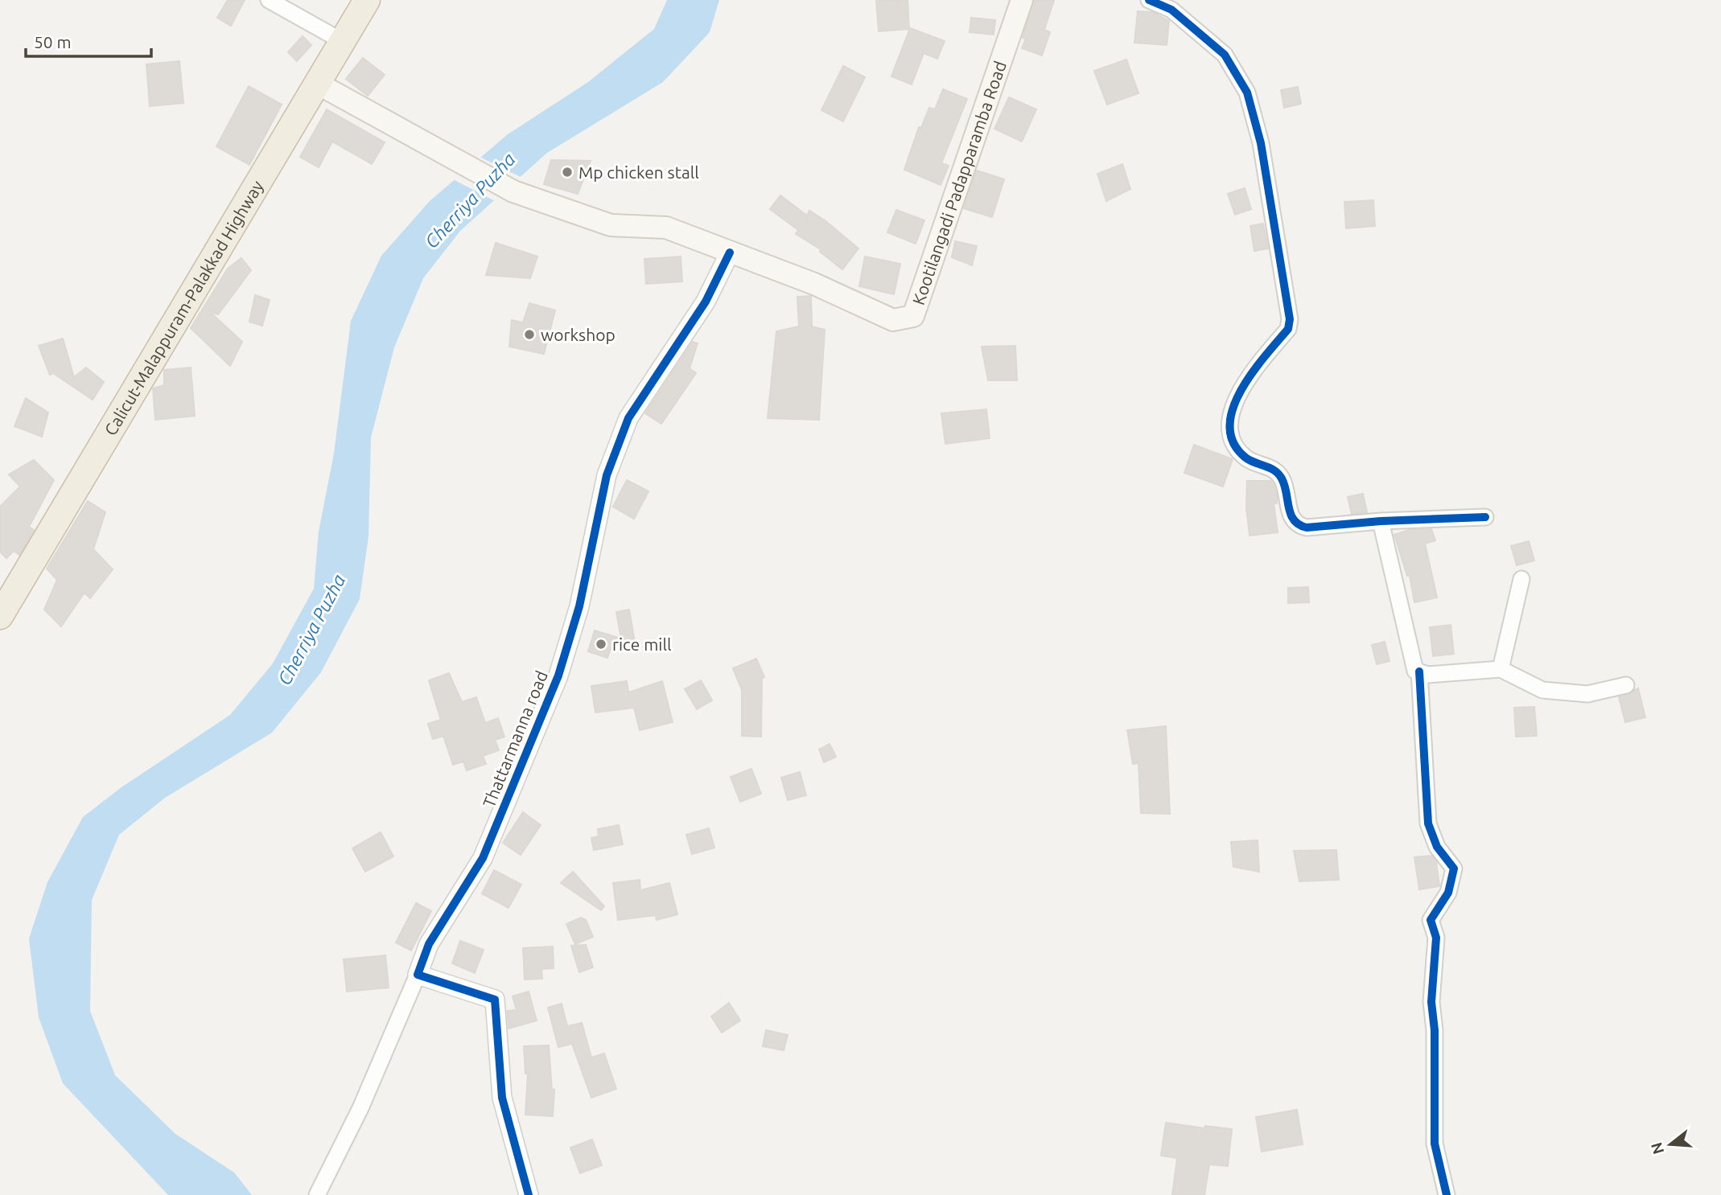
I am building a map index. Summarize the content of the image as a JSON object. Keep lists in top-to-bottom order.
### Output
{
  "streets": {
    "highway": ["Calicut-Malappuram-Palakkad Highway"],
    "main road": ["Kootilangadi Padapparamba Road"],
    "street": ["Thattarmanna road"]
  },
  "crossings": [
    ["Kootilangadi Padapparamba Road", "Calicut-Malappuram-Palakkad Highway"],
    ["Kootilangadi Padapparamba Road", "Thattarmanna road"]
  ],
  "water": ["Cherriya Puzha"],
  "places": ["Mp chicken stall", "workshop", "rice mill"],
  "scale_bar": "50 m",
  "north": "left"
}
